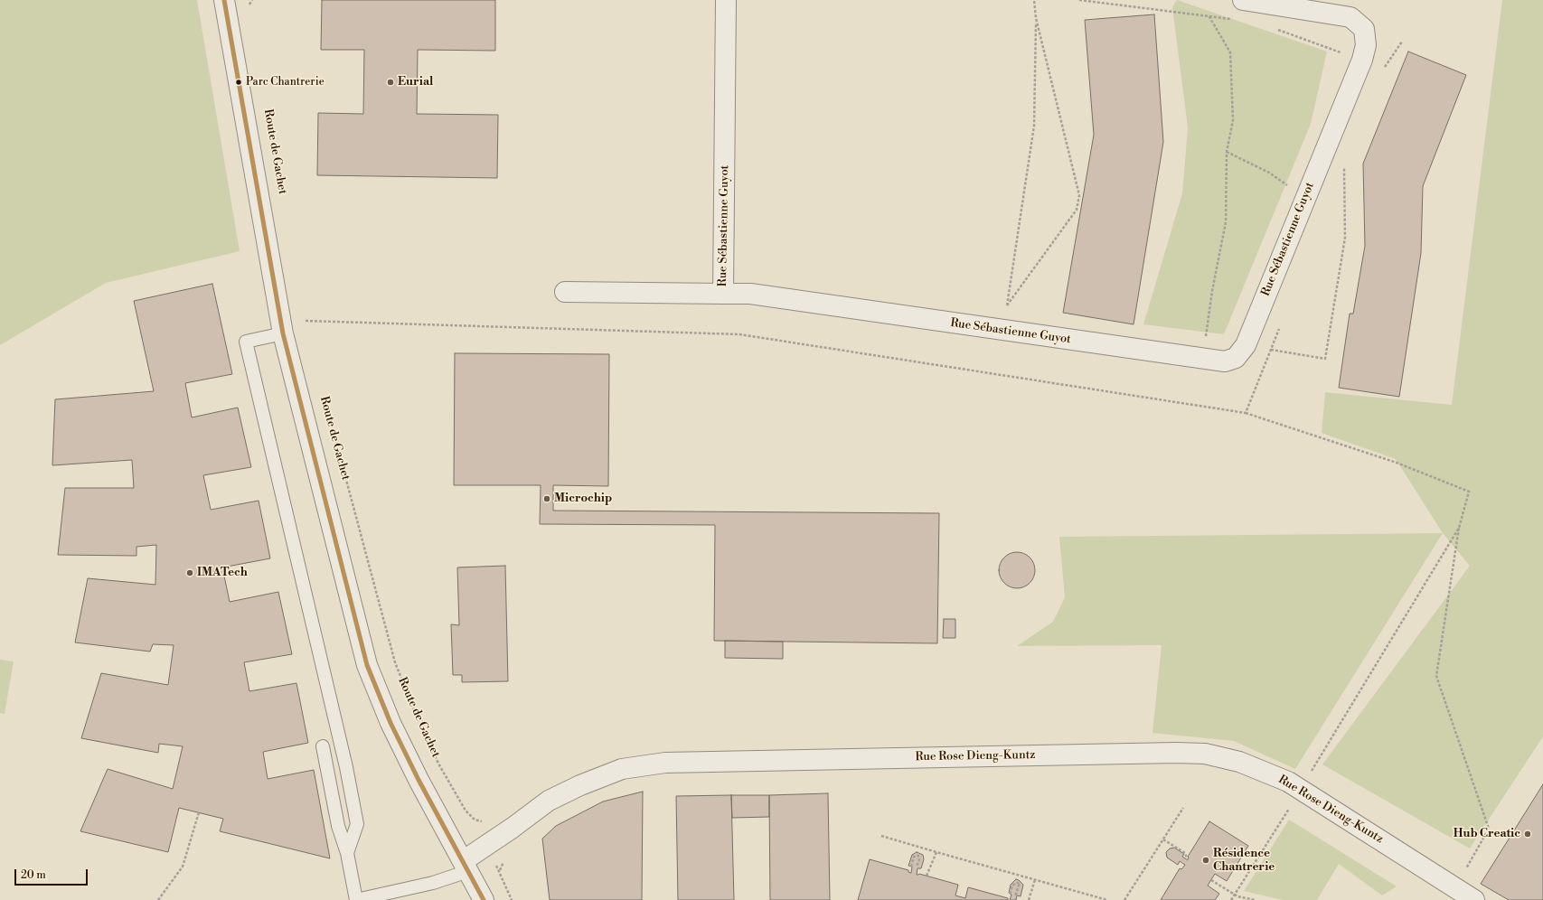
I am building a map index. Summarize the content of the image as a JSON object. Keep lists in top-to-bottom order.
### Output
{
  "streets": {
    "street": ["Route de Gachet", "Rue Sébastienne Guyot", "Rue Rose Dieng-Kuntz"]
  },
  "crossings": [
    ["Route de Gachet", "Rue Rose Dieng-Kuntz"]
  ],
  "places": [
    "Parc Chantrerie",
    "Eurial",
    "Microchip",
    "IMATech",
    "Hub Creatic",
    "Résidence Chantrerie"
  ],
  "scale_bar": "20 m"
}
